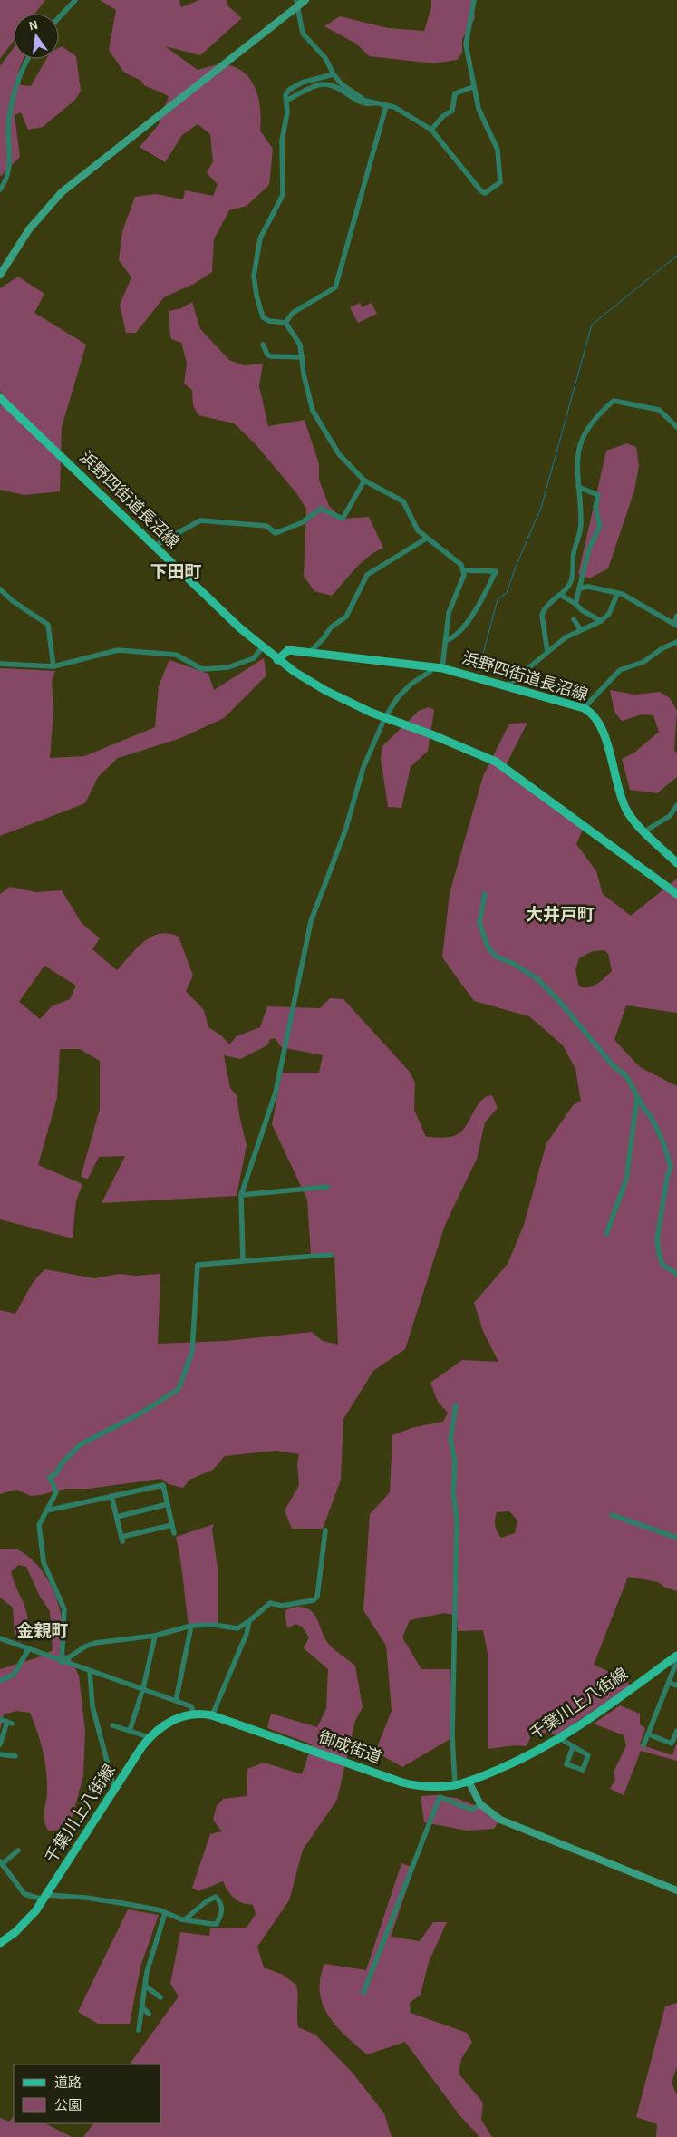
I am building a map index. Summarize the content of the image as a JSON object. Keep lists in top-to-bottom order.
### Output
{
  "streets": {
    "main road": ["浜野四街道長沼線", "千葉川上八街線", "御成街道"]
  },
  "crossings": [
    ["千葉川上八街線", "御成街道"]
  ],
  "districts": ["下田町", "大井戸町", "金親町"],
  "legend": ["道路", "公園"],
  "north": "top"
}
